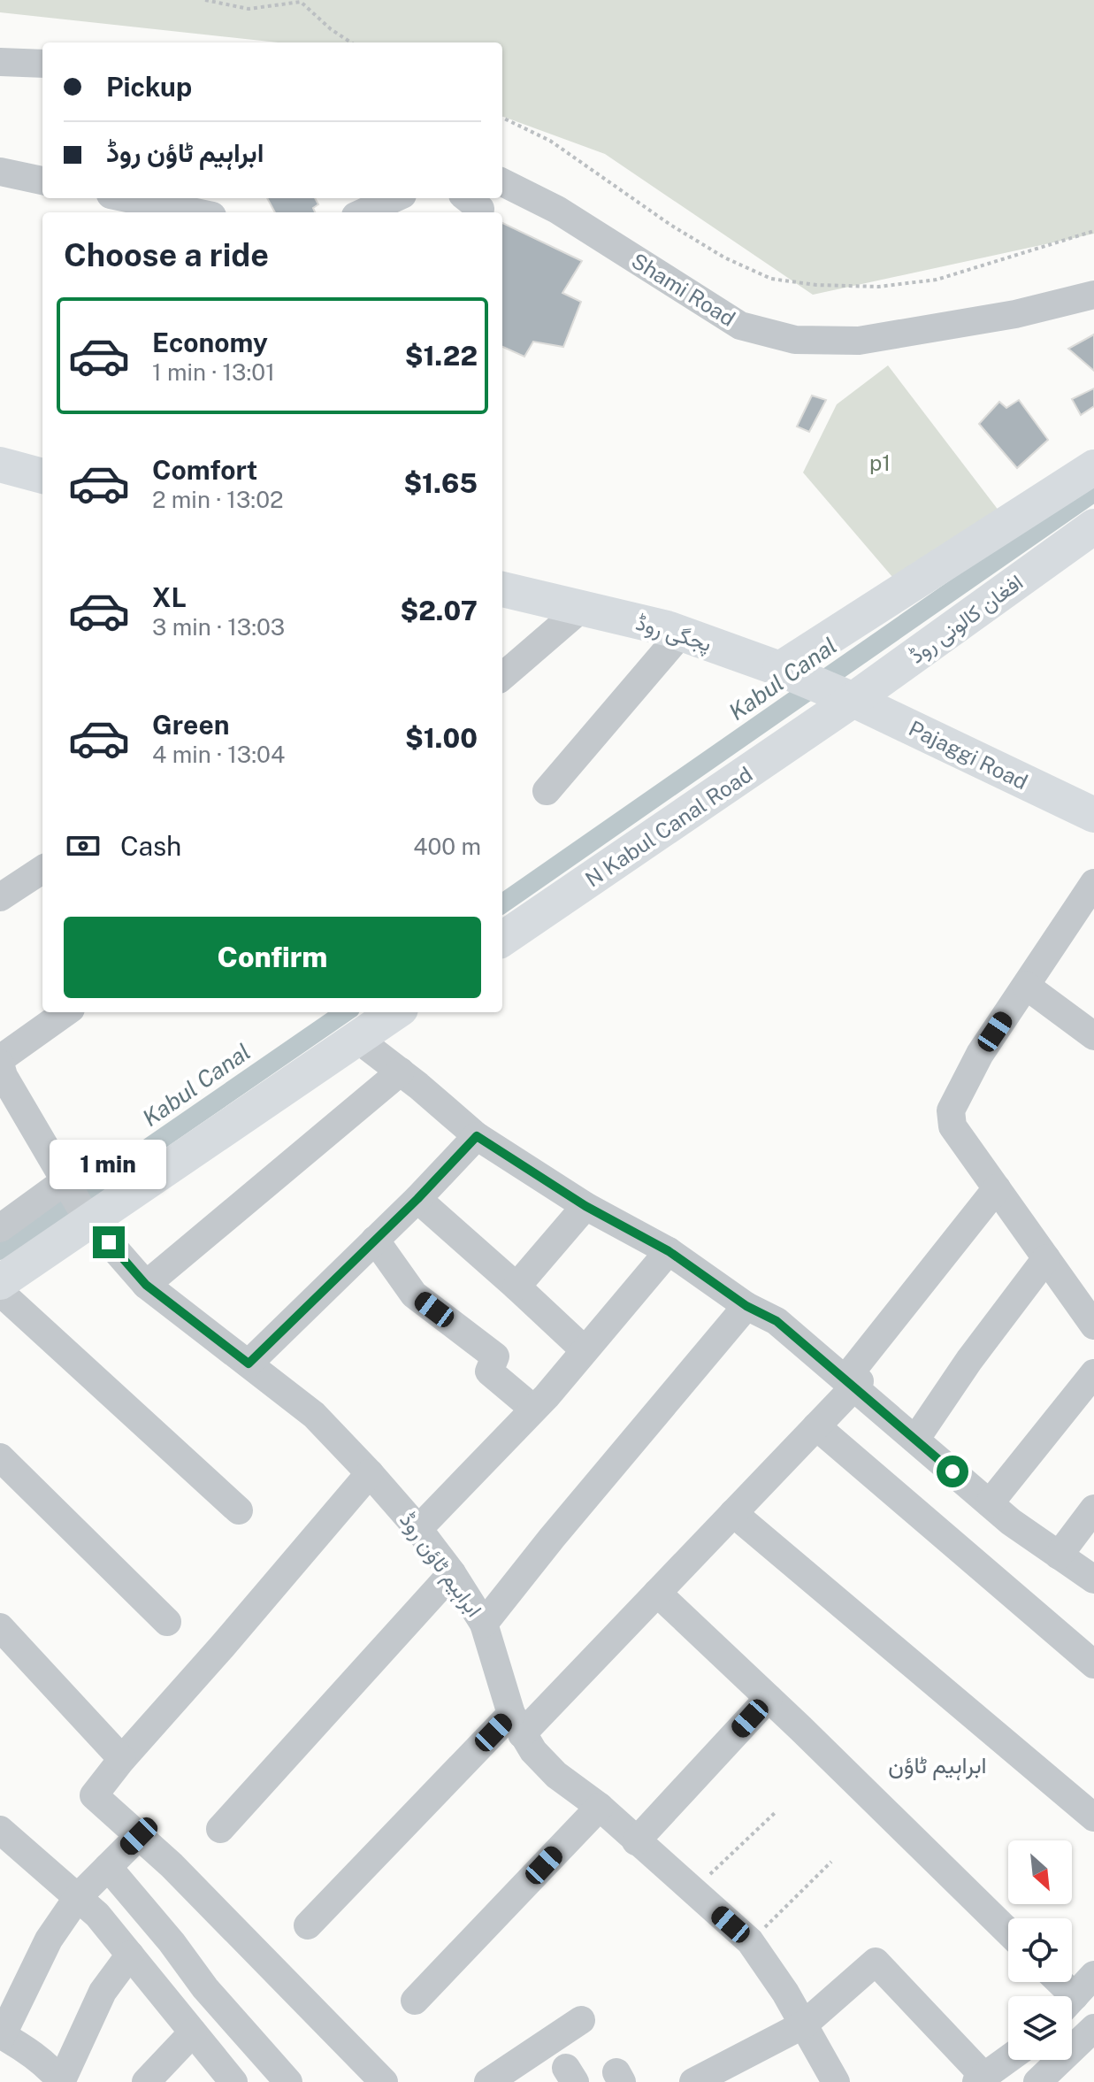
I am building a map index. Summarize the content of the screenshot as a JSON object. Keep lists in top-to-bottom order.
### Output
{
  "streets": {
    "main road": [
      "افغان کالونی روڈ",
      "پجگی روڈ",
      "Pajaggi Road",
      "N Kabul Canal Road"
    ],
    "street": ["Shami Road", "ابراہیم ٹاؤن روڈ"]
  },
  "crossings": [
    ["افغان کالونی روڈ", "پجگی روڈ"],
    ["افغان کالونی روڈ", "Pajaggi Road"],
    ["افغان کالونی روڈ", "N Kabul Canal Road"],
    ["پجگی روڈ", "Pajaggi Road"],
    ["پجگی روڈ", "N Kabul Canal Road"],
    ["Pajaggi Road", "N Kabul Canal Road"]
  ],
  "districts": ["ابراہیم ٹاؤن"],
  "water": ["Kabul Canal"],
  "parks": ["p1"],
  "north": "bottom right",
  "page": {
    "banner": ["Pickup", "ابراہیم ٹاؤن روڈ"],
    "heading": "Choose a ride",
    "list": [
      {
        "name": "Economy",
        "note": "1 min · 13:01",
        "value": "$1.22"
      },
      {
        "name": "Comfort",
        "note": "2 min · 13:02",
        "value": "$1.65"
      },
      {
        "name": "XL",
        "note": "3 min · 13:03",
        "value": "$2.07"
      },
      {
        "name": "Green",
        "note": "4 min · 13:04",
        "value": "$1.00"
      }
    ],
    "pay": ["Cash", "400 m"],
    "buttons": "Confirm",
    "bubble": "1 min"
  }
}
